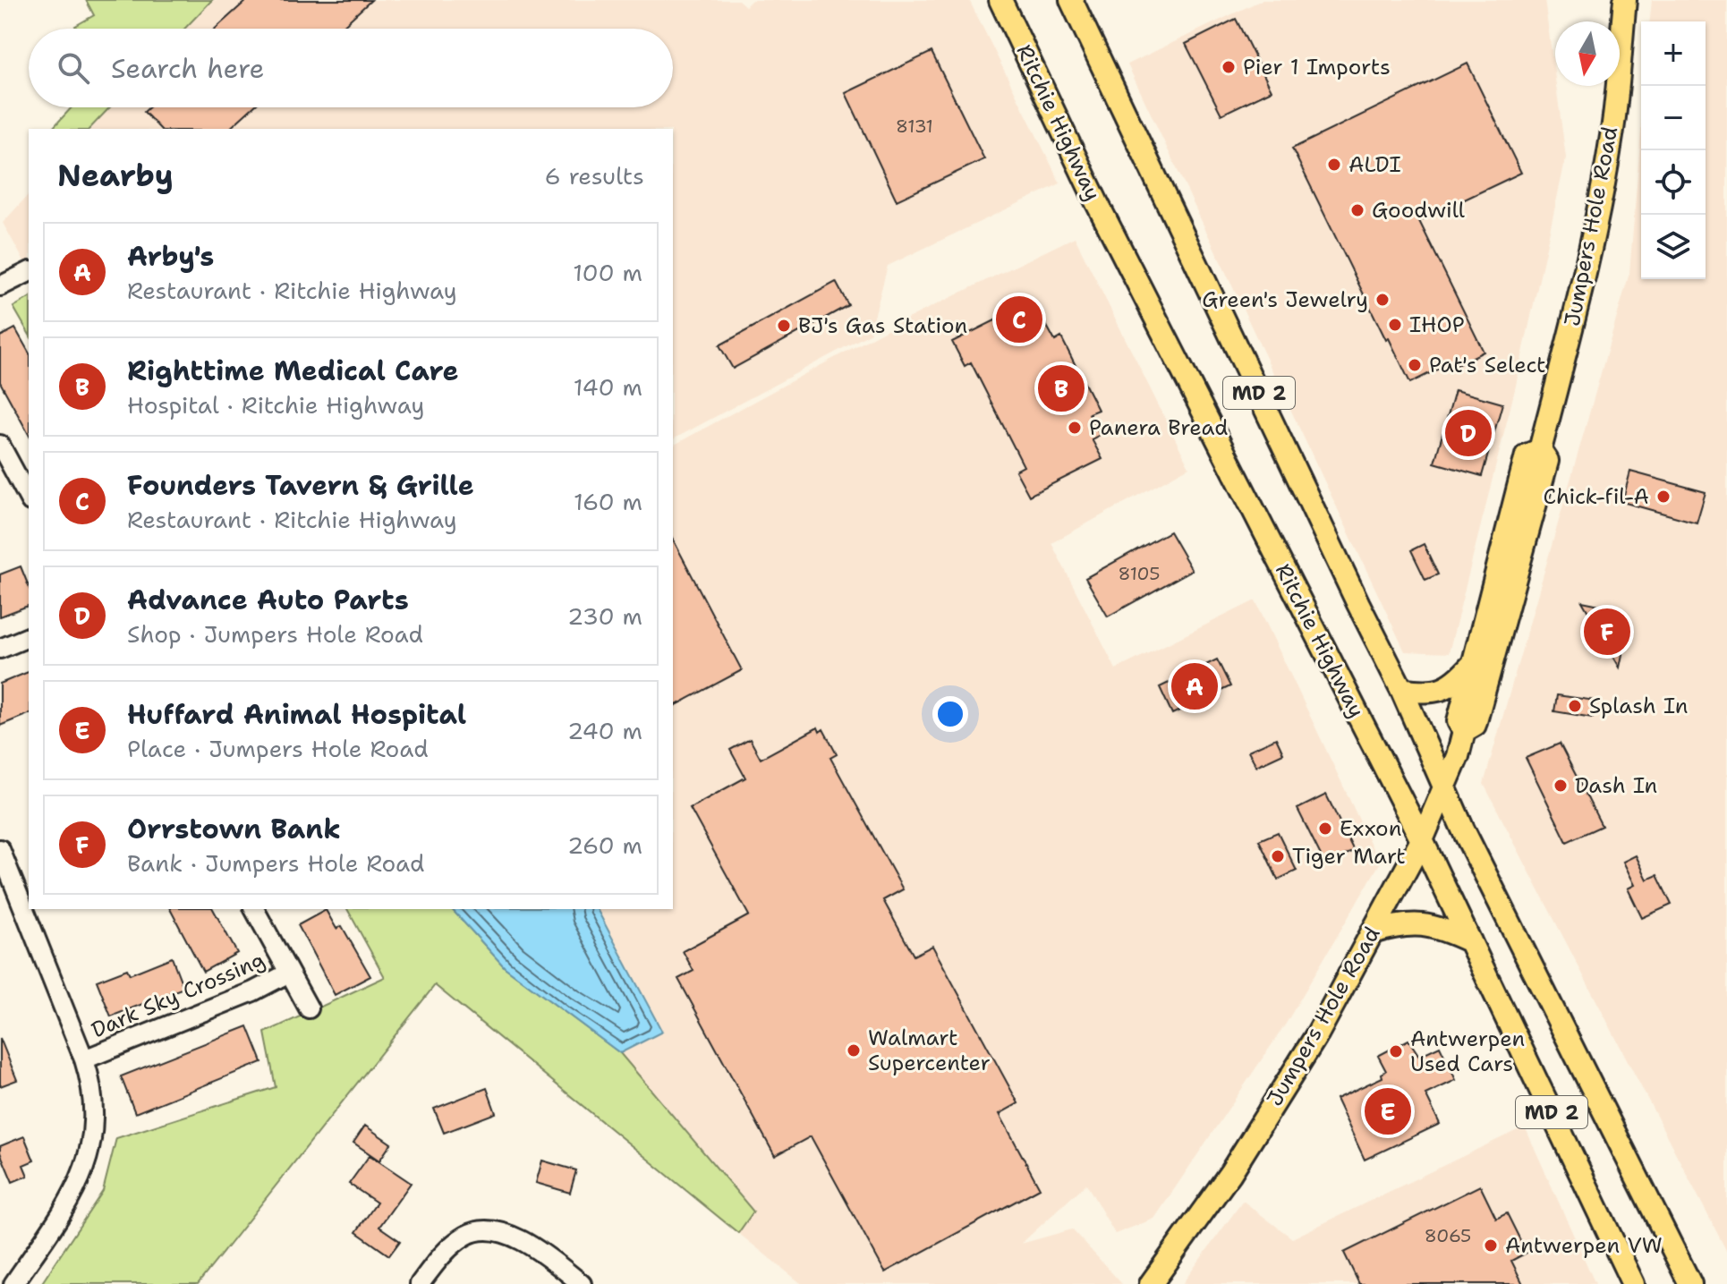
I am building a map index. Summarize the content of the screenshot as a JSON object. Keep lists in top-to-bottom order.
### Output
{
  "streets": {
    "main road": ["Ritchie Highway", "Jumpers Hole Road", "MD 2"],
    "street": ["Dark Sky Crossing"]
  },
  "crossings": [
    ["Ritchie Highway", "Jumpers Hole Road"],
    ["Jumpers Hole Road", "MD 2"]
  ],
  "places": [
    "Pier 1 Imports",
    "ALDI",
    "Goodwill",
    "Green's Jewelry",
    "IHOP",
    "BJ's Gas Station",
    "Pat's Select",
    "Panera Bread",
    "Chick-fil-A",
    "Splash In",
    "Dash In",
    "Exxon",
    "Tiger Mart",
    "Walmart Supercenter",
    "Antwerpen Used Cars",
    "Antwerpen VW"
  ],
  "house_numbers": ["8131", "8105", "8065"],
  "north": "bottom",
  "page": {
    "map_buttons": ["+", "−"],
    "search": "Search here",
    "heading": ["Nearby", "6 results"],
    "list": [
      {
        "mark": "A",
        "name": "Arby's",
        "note": "Restaurant · Ritchie Highway",
        "value": "100 m"
      },
      {
        "mark": "B",
        "name": "Righttime Medical Care",
        "note": "Hospital · Ritchie Highway",
        "value": "140 m"
      },
      {
        "mark": "C",
        "name": "Founders Tavern & Grille",
        "note": "Restaurant · Ritchie Highway",
        "value": "160 m"
      },
      {
        "mark": "D",
        "name": "Advance Auto Parts",
        "note": "Shop · Jumpers Hole Road",
        "value": "230 m"
      },
      {
        "mark": "E",
        "name": "Huffard Animal Hospital",
        "note": "Place · Jumpers Hole Road",
        "value": "240 m"
      },
      {
        "mark": "F",
        "name": "Orrstown Bank",
        "note": "Bank · Jumpers Hole Road",
        "value": "260 m"
      }
    ],
    "pins": [
      "C",
      "B",
      "D",
      "F",
      "A",
      "E"
    ]
  }
}
